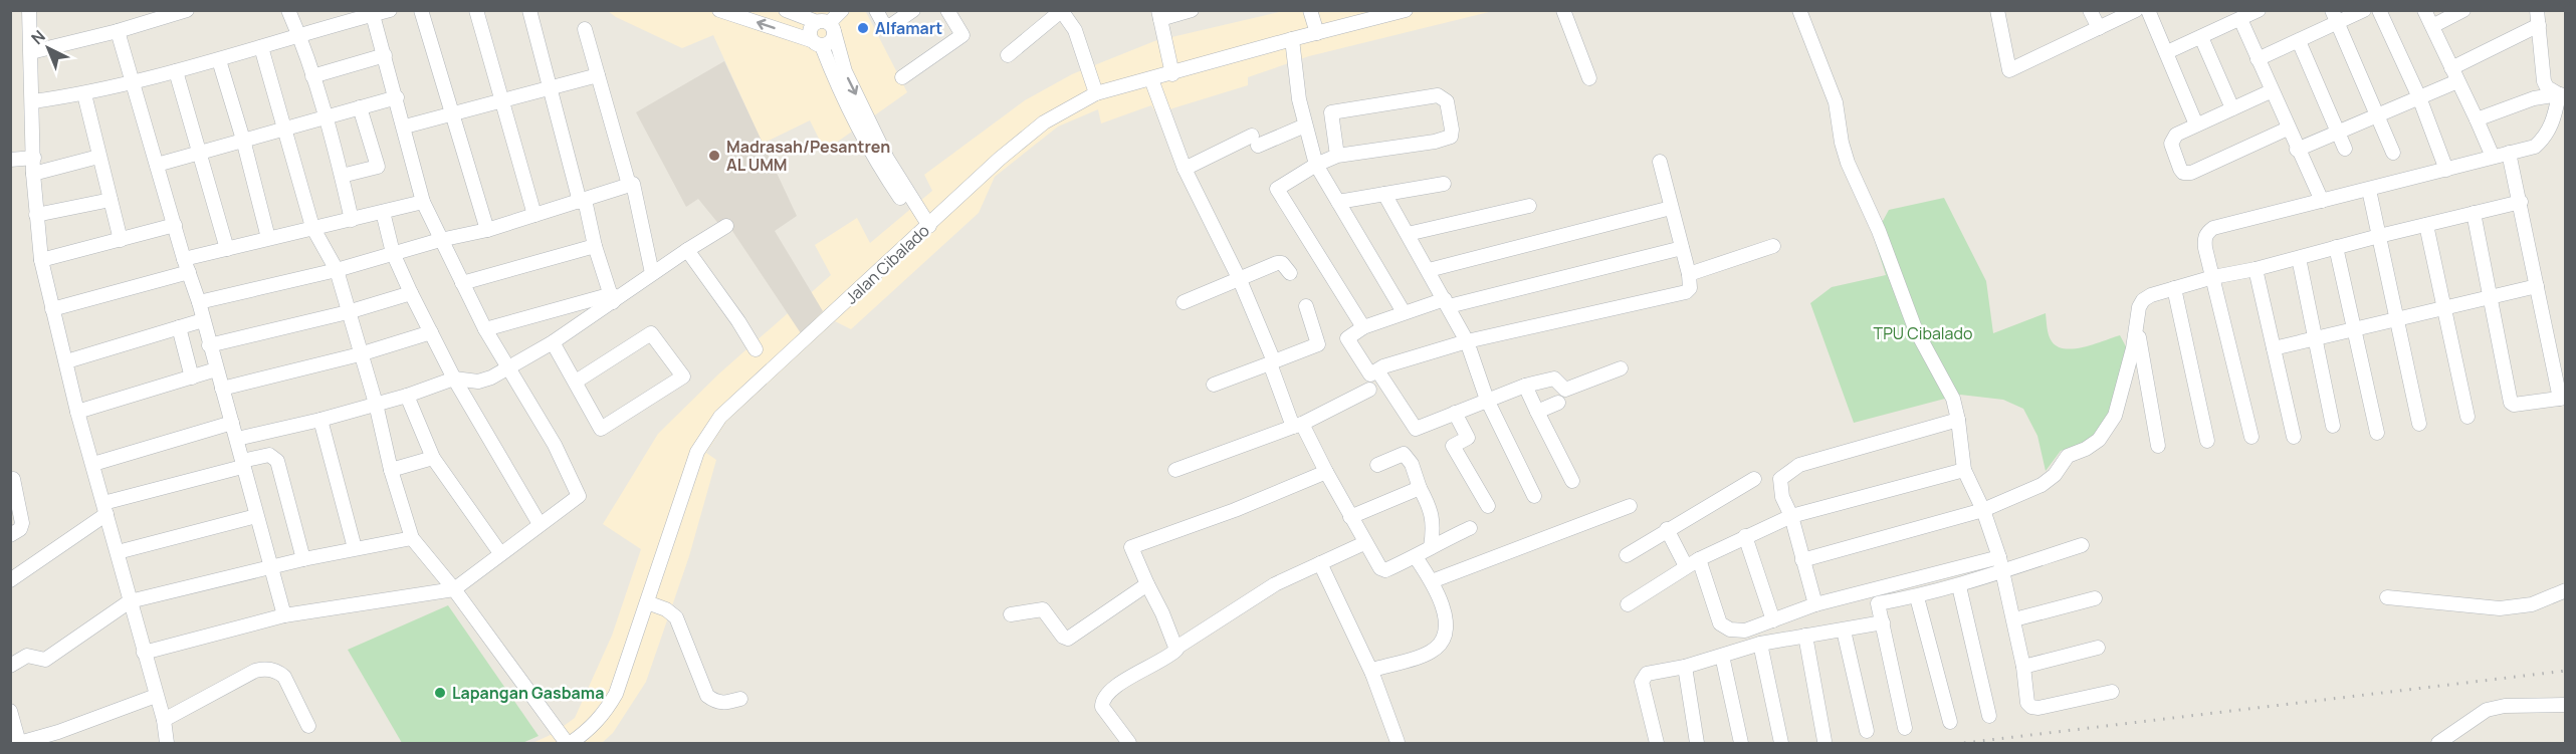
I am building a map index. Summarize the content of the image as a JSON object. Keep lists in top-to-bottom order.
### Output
{
  "streets": {
    "street": ["Jalan Cibalado"]
  },
  "parks": ["TPU Cibalado"],
  "places": ["Alfamart", "Madrasah/Pesantren AL UMM", "Lapangan Gasbama"],
  "north": "top left"
}
